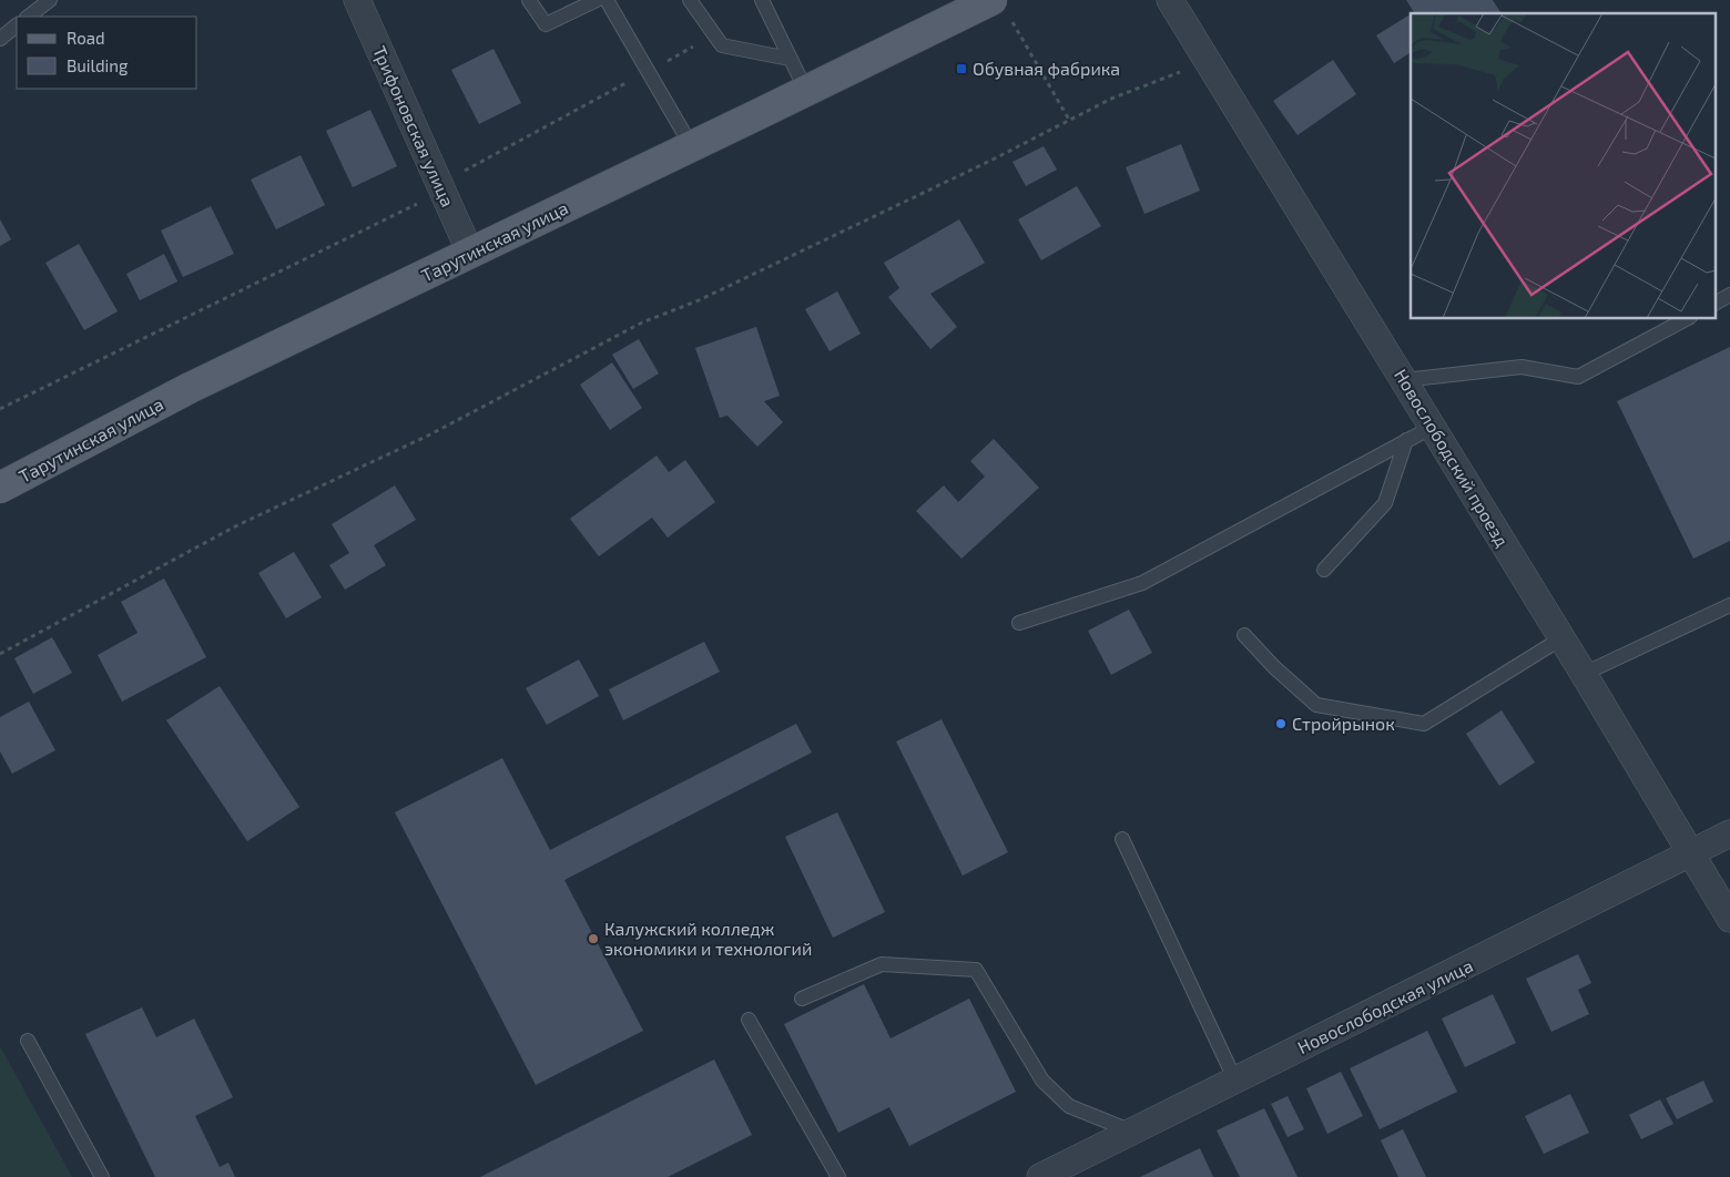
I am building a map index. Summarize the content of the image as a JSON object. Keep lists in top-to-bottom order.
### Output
{
  "streets": {
    "main road": ["Тарутинская улица"],
    "street": ["Трифоновская улица", "Новослободский проезд", "Новослободская улица"]
  },
  "crossings": [
    ["Трифоновская улица", "Тарутинская улица"],
    ["Новослободский проезд", "Новослободская улица"]
  ],
  "places": {
    "transit": ["Обувная фабрика"],
    "other": ["Стройрынок", "Калужский колледж экономики и технологий"]
  },
  "legend": ["Road", "Building"]
}
